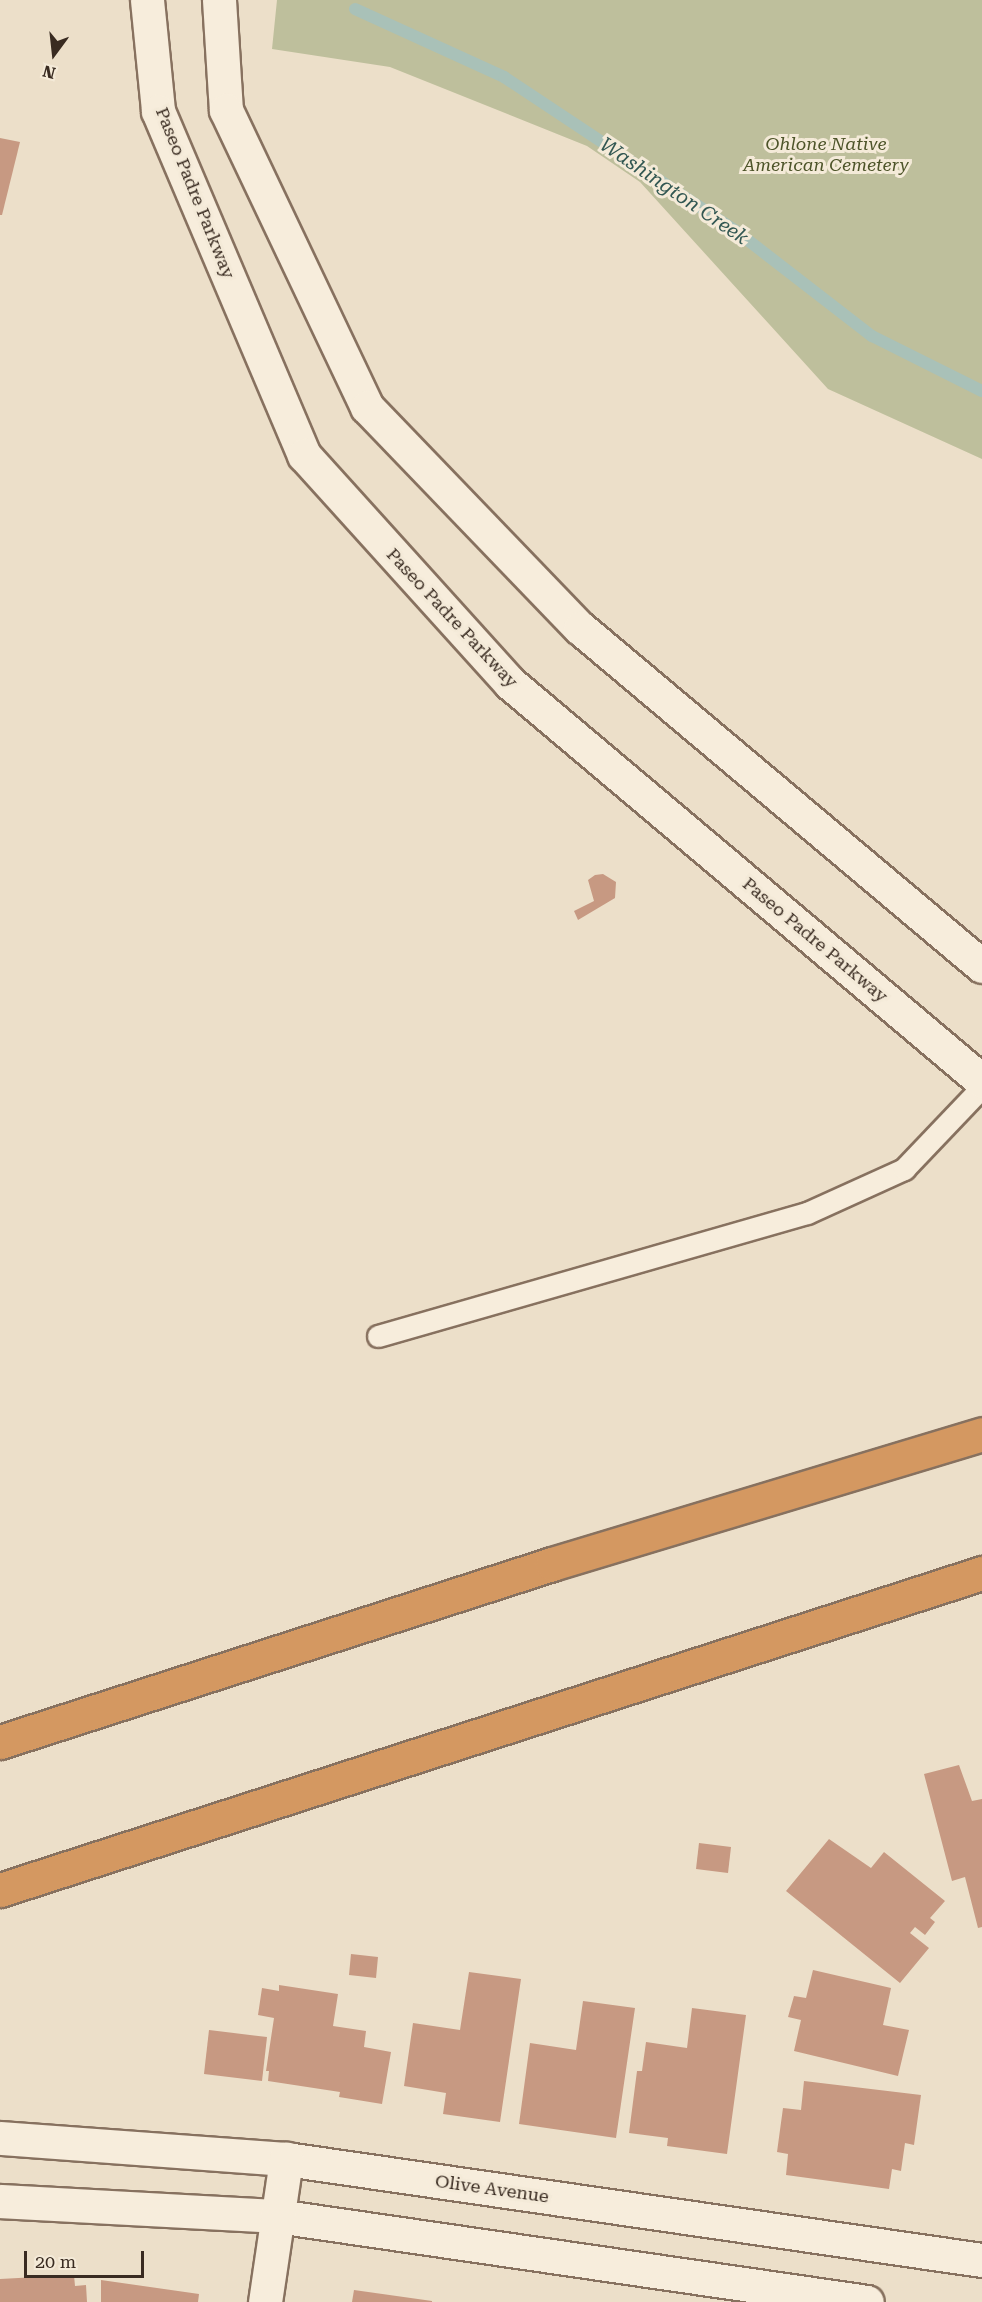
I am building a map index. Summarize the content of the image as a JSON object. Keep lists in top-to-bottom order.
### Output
{
  "streets": {
    "main road": ["Paseo Padre Parkway", "Olive Avenue"]
  },
  "water": ["Washington Creek"],
  "parks": ["Ohlone Native American Cemetery"],
  "scale_bar": "20 m",
  "north": "bottom"
}
